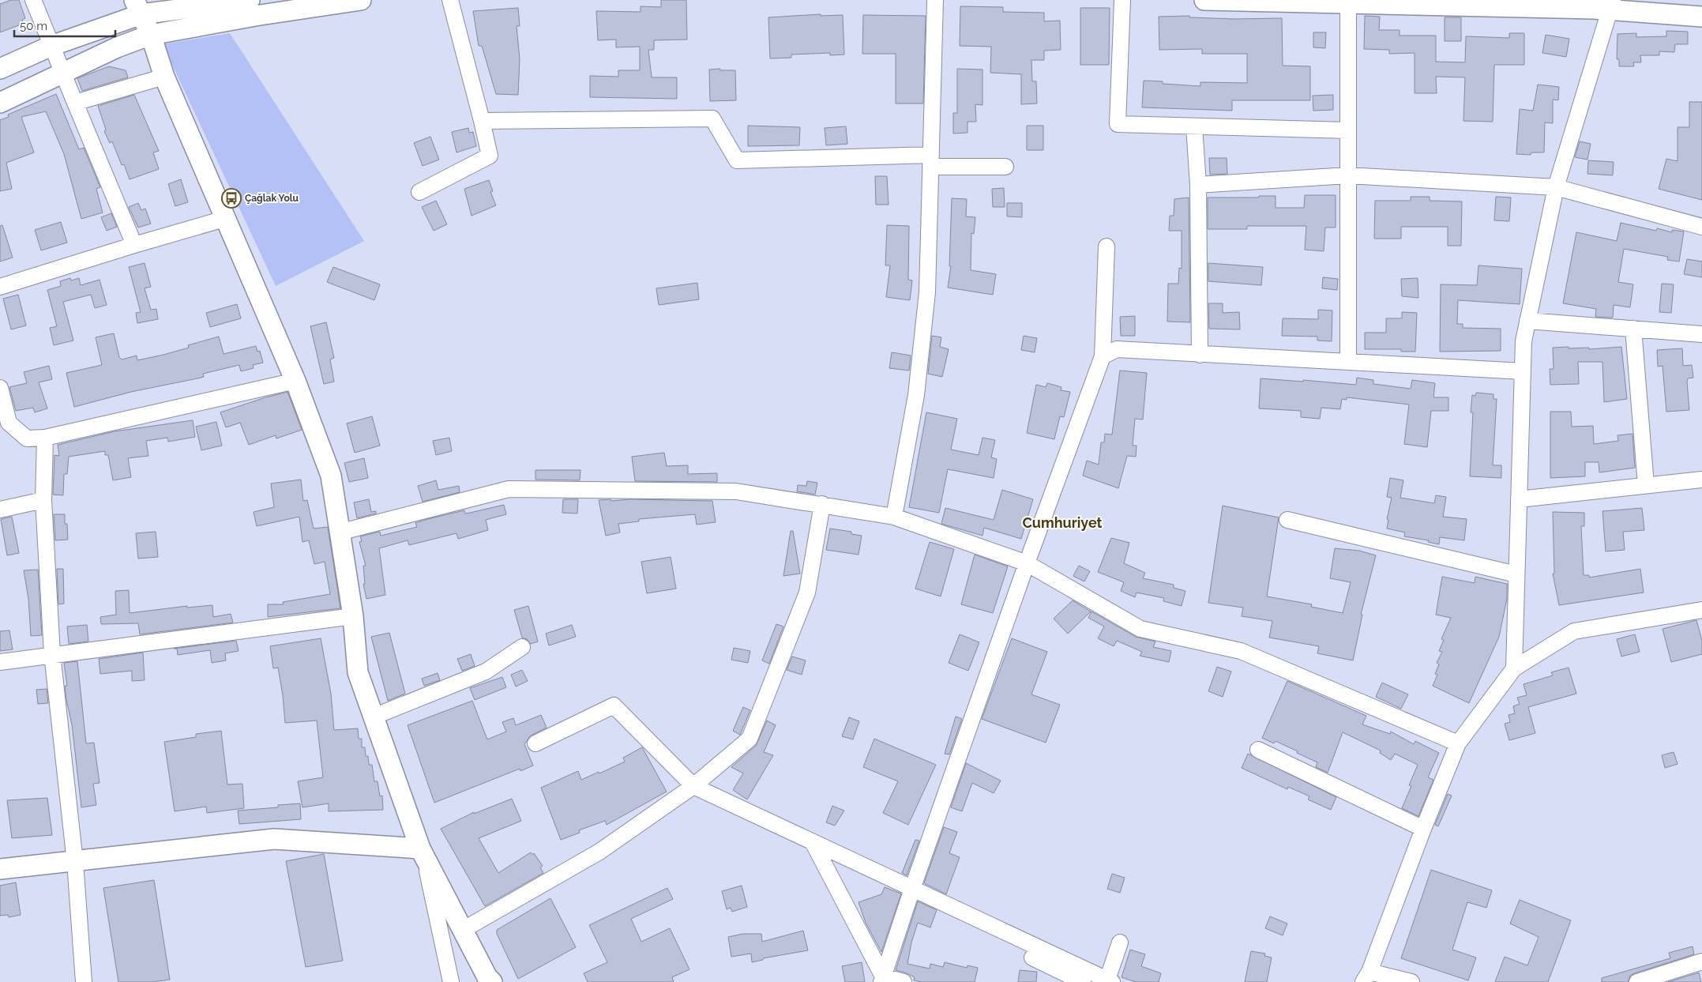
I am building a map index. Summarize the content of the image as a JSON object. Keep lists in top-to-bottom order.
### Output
{
  "districts": ["Cumhuriyet"],
  "places": {
    "bus stop": ["Çağlak Yolu"]
  },
  "scale_bar": "50 m"
}
